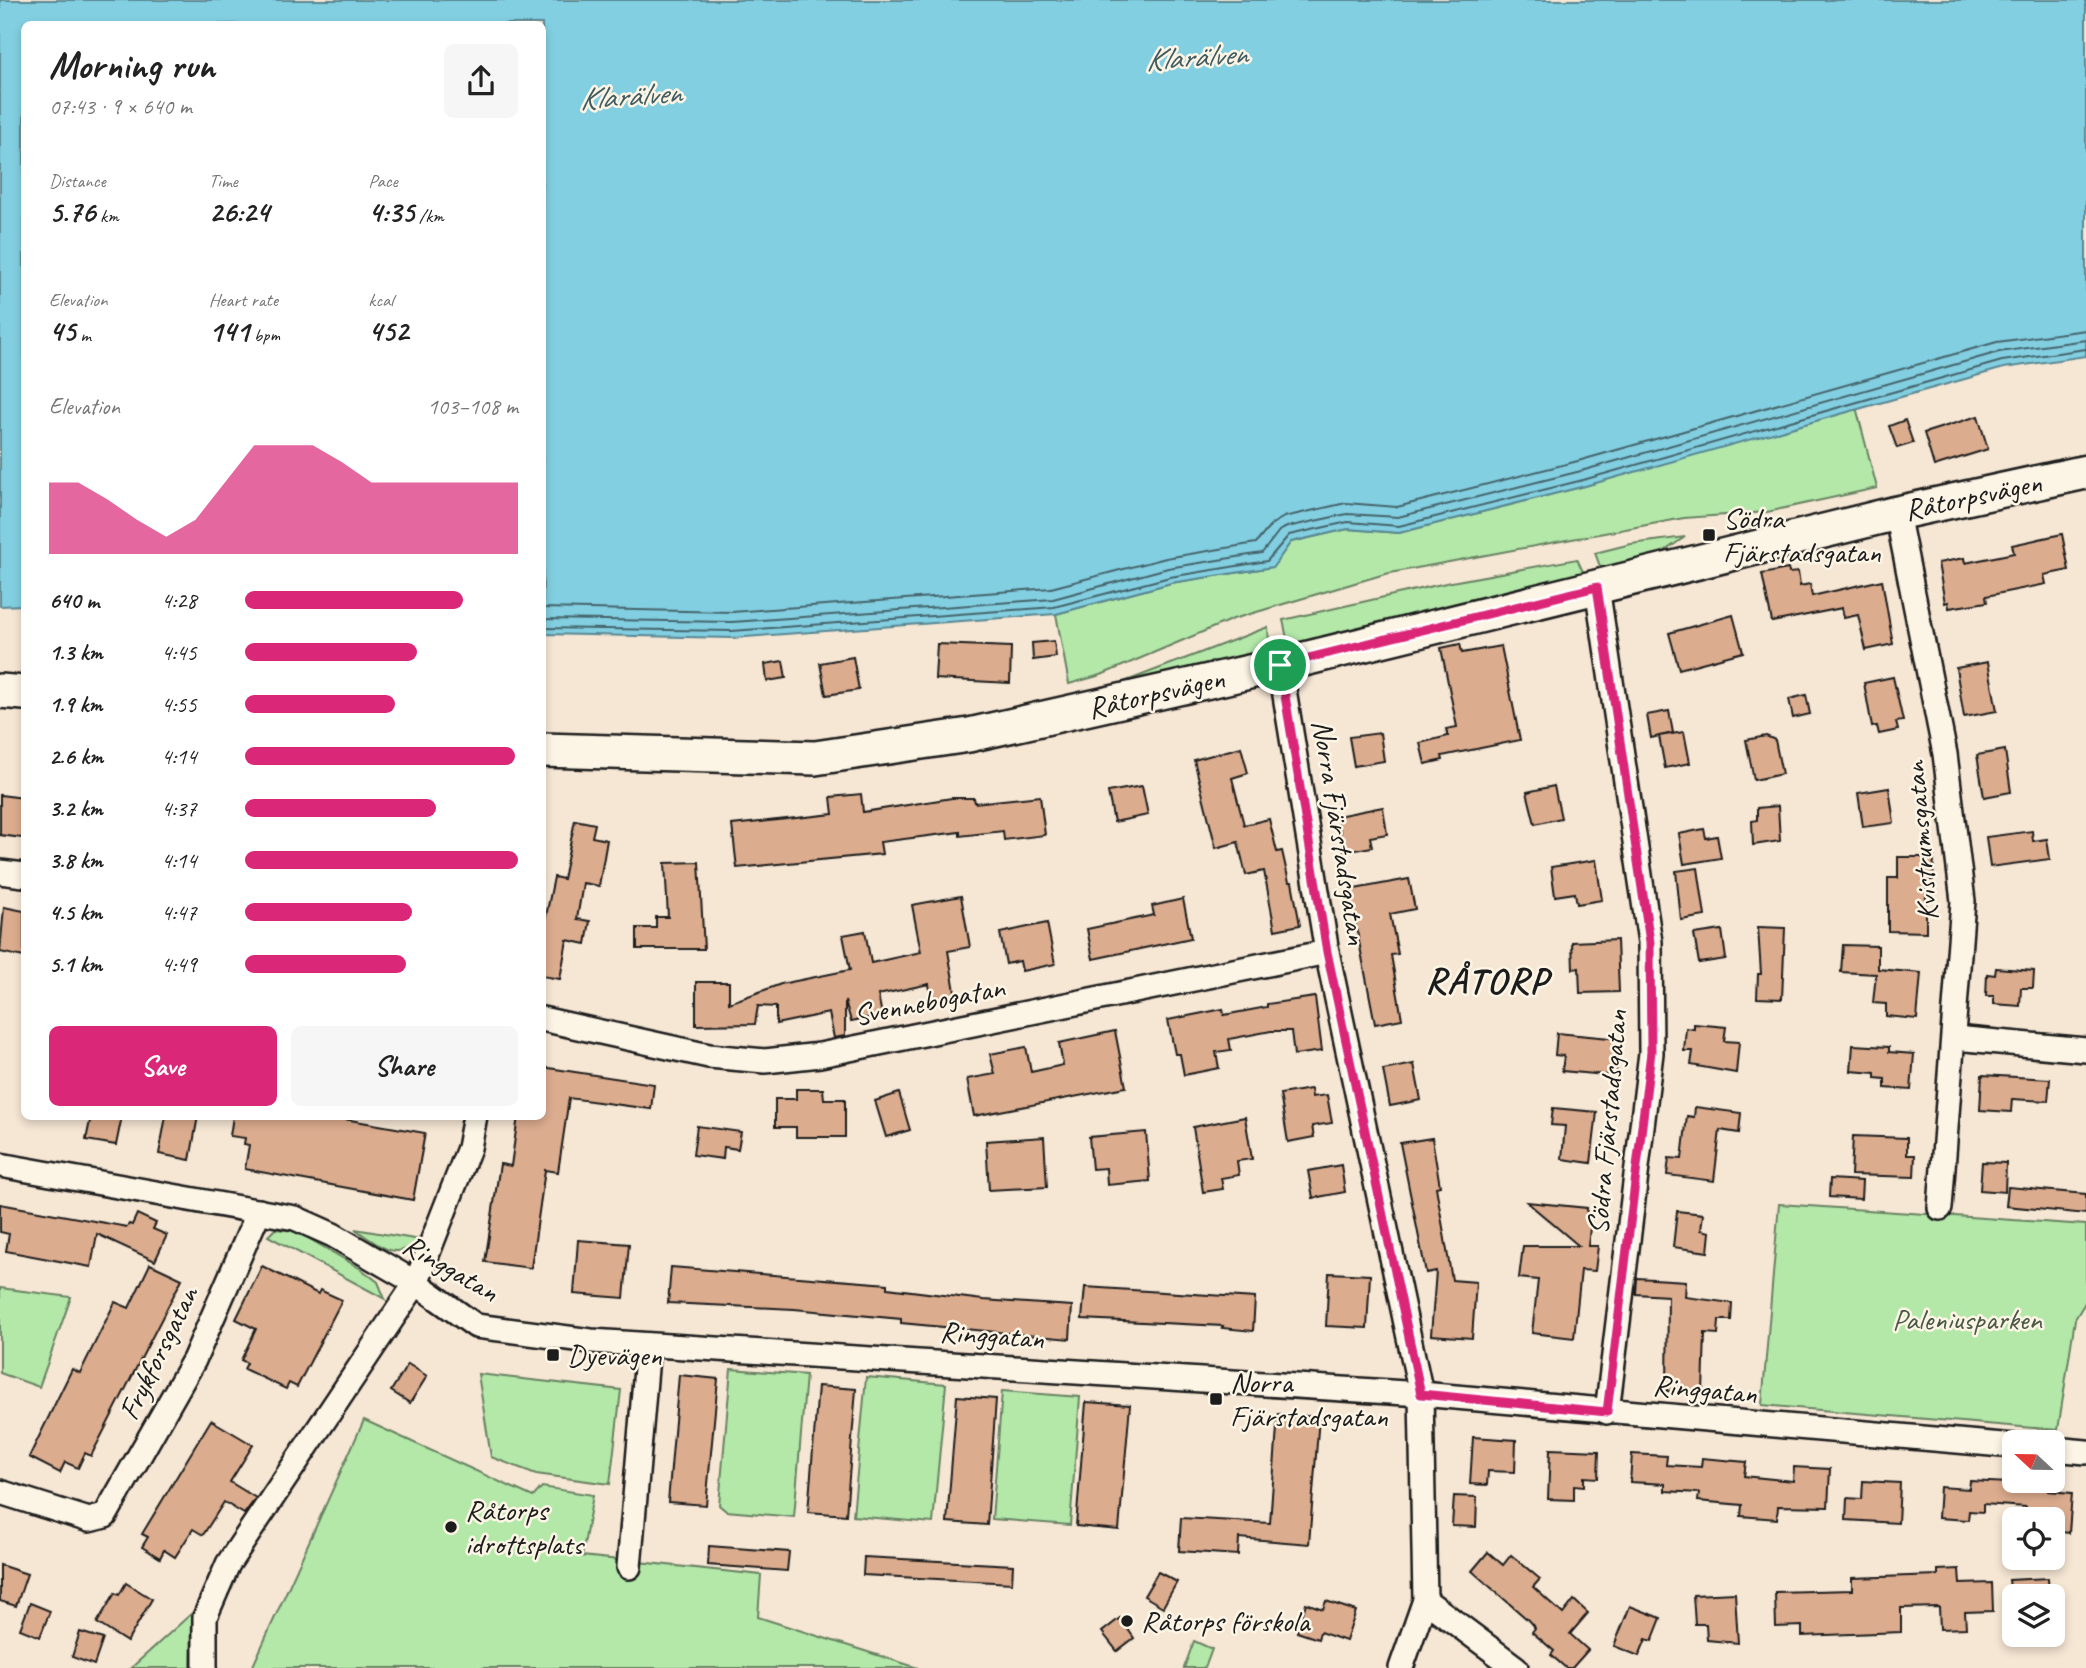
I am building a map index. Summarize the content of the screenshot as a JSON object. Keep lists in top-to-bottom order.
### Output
{
  "streets": {
    "street": [
      "Råtorpsvägen",
      "Norra Fjärstadsgatan",
      "Kvistrumsgatan",
      "Svennebogatan",
      "Södra Fjärstadsgatan",
      "Ringgatan",
      "Frykforsgatan"
    ]
  },
  "crossings": [
    ["Råtorpsvägen", "Norra Fjärstadsgatan"],
    ["Råtorpsvägen", "Kvistrumsgatan"],
    ["Råtorpsvägen", "Södra Fjärstadsgatan"],
    ["Norra Fjärstadsgatan", "Svennebogatan"],
    ["Norra Fjärstadsgatan", "Ringgatan"],
    ["Södra Fjärstadsgatan", "Ringgatan"],
    ["Ringgatan", "Frykforsgatan"]
  ],
  "districts": ["RÅTORP"],
  "water": ["Klarälven"],
  "parks": ["Paleniusparken"],
  "places": {
    "transit": ["Södra Fjärstadsgatan", "Dyevägen", "Norra Fjärstadsgatan"],
    "other": ["Råtorps idrottsplats", "Råtorps förskola"]
  },
  "north": "left",
  "page": {
    "heading": ["Morning run", "07:43 · 9 × 640 m"],
    "stats": [
      ["Distance", "5.76 km"],
      ["Time", "26:24"],
      ["Pace", "4:35 /km"],
      ["Elevation", "45 m"],
      ["Heart rate", "141 bpm"],
      ["kcal", "452"]
    ],
    "chart": ["Elevation", "103–108 m"],
    "list": [
      {
        "name": "640 m",
        "note": "4:28"
      },
      {
        "name": "1.3 km",
        "note": "4:45"
      },
      {
        "name": "1.9 km",
        "note": "4:55"
      },
      {
        "name": "2.6 km",
        "note": "4:14"
      },
      {
        "name": "3.2 km",
        "note": "4:37"
      },
      {
        "name": "3.8 km",
        "note": "4:14"
      },
      {
        "name": "4.5 km",
        "note": "4:47"
      },
      {
        "name": "5.1 km",
        "note": "4:49"
      }
    ],
    "buttons": ["Save", "Share"]
  }
}
